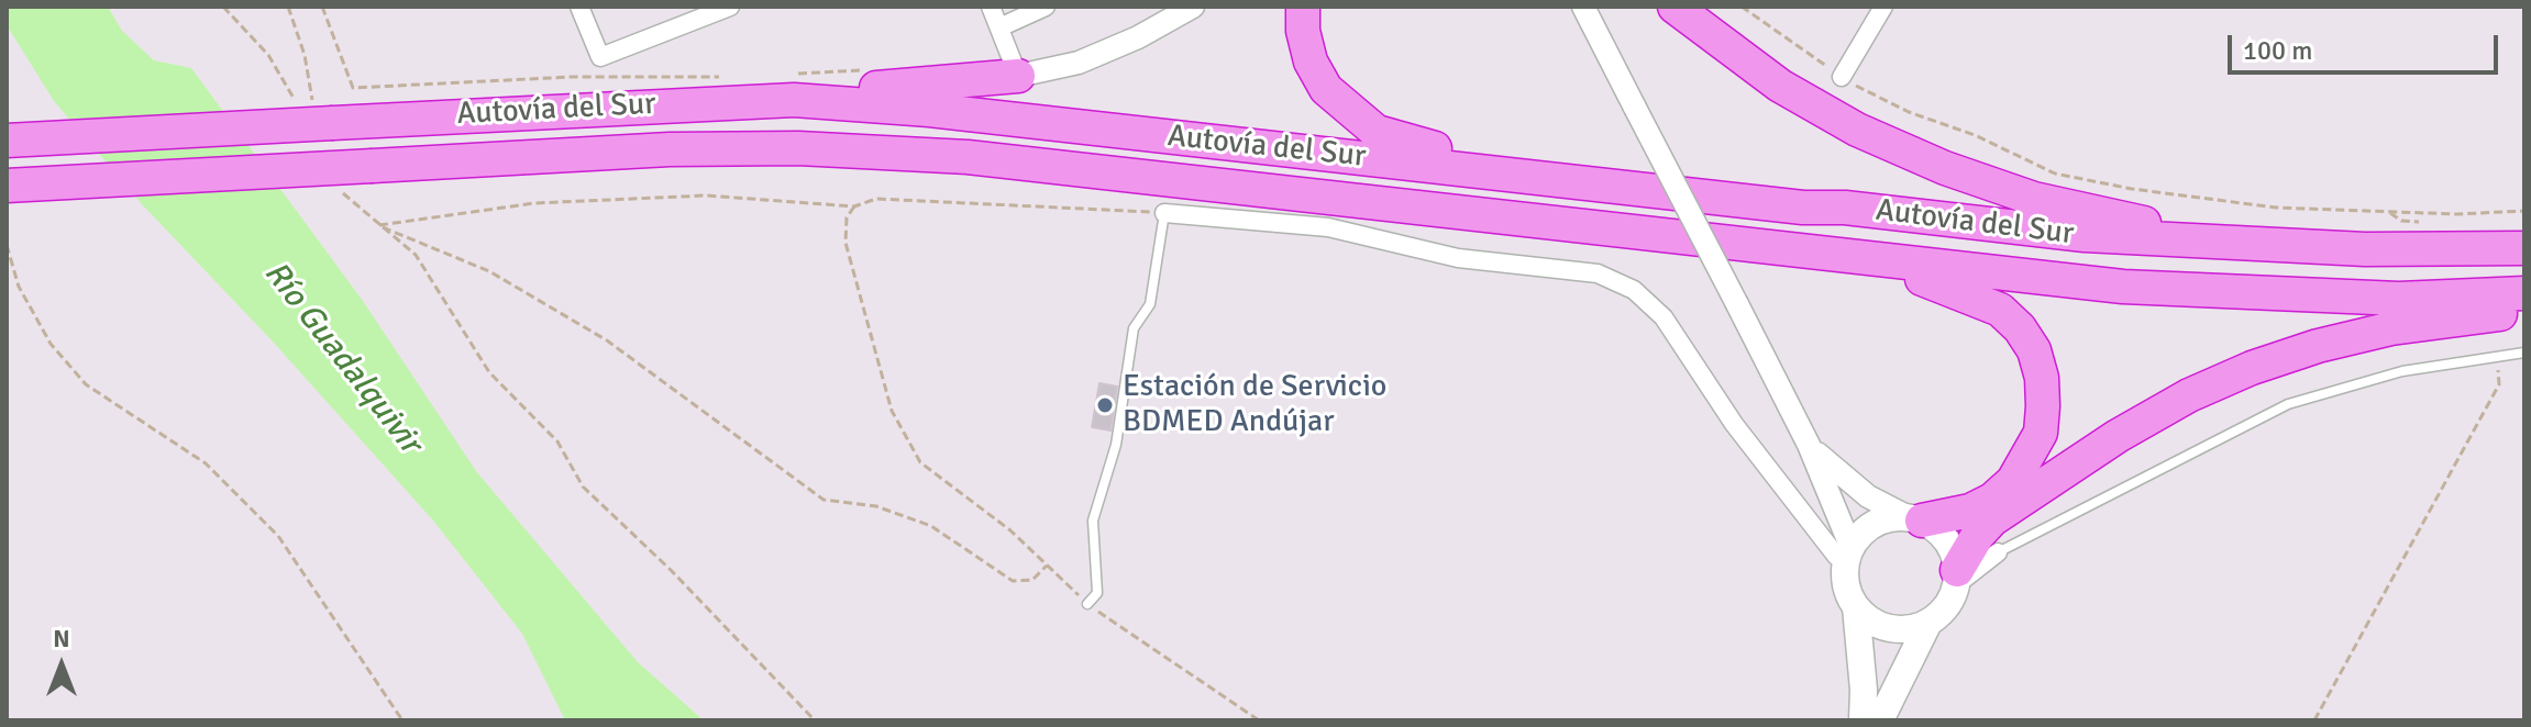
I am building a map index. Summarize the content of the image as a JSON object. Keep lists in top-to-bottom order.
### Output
{
  "streets": {
    "highway": ["Autovía del Sur"]
  },
  "water": ["Río Guadalquivir"],
  "places": ["Estación de Servicio BDMED Andújar"],
  "scale_bar": "100 m",
  "north": "top"
}
